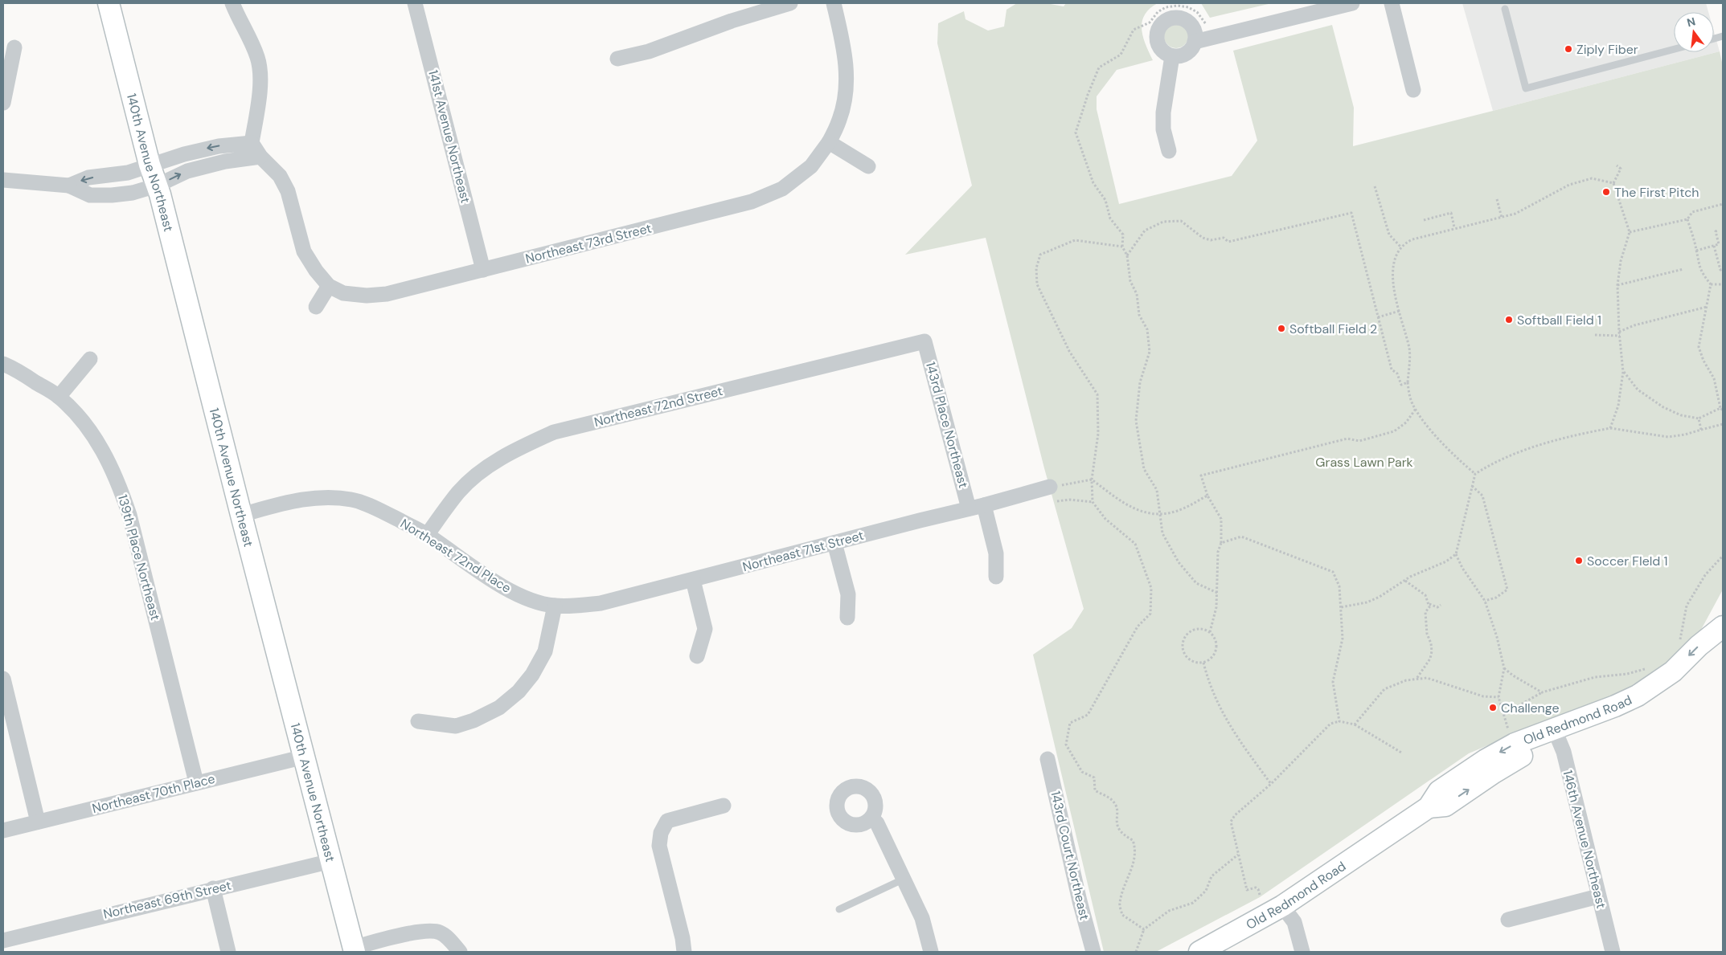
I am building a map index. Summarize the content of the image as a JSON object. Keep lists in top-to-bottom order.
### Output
{
  "streets": {
    "main road": ["140th Avenue Northeast", "Old Redmond Road"],
    "street": [
      "141st Avenue Northeast",
      "Northeast 73rd Street",
      "Northeast 72nd Street",
      "143rd Place Northeast",
      "Northeast 71st Street",
      "Northeast 72nd Place",
      "139th Place Northeast",
      "Northeast 70th Place",
      "146th Avenue Northeast",
      "143rd Court Northeast",
      "Northeast 69th Street"
    ]
  },
  "crossings": [
    ["141st Avenue Northeast", "Northeast 73rd Street"],
    ["140th Avenue Northeast", "Northeast 72nd Place"],
    ["140th Avenue Northeast", "Northeast 70th Place"],
    ["140th Avenue Northeast", "Northeast 69th Street"],
    ["Northeast 72nd Street", "143rd Place Northeast"],
    ["Northeast 72nd Street", "Northeast 72nd Place"],
    ["143rd Place Northeast", "Northeast 71st Street"],
    ["Northeast 71st Street", "Northeast 72nd Place"],
    ["139th Place Northeast", "Northeast 70th Place"],
    ["Old Redmond Road", "146th Avenue Northeast"]
  ],
  "parks": ["Grass Lawn Park"],
  "places": [
    "Ziply Fiber",
    "The First Pitch",
    "Softball Field 1",
    "Softball Field 2",
    "Soccer FIeld 1",
    "Challenge"
  ],
  "north": "top"
}
